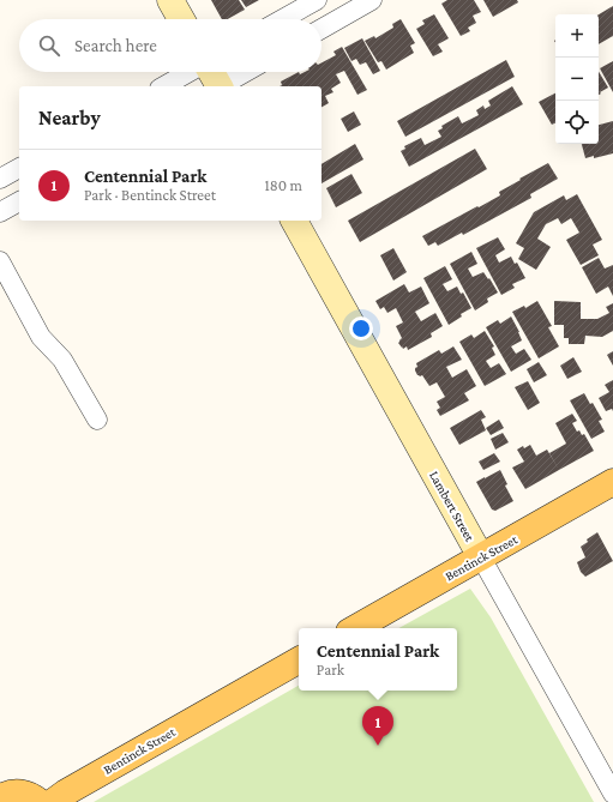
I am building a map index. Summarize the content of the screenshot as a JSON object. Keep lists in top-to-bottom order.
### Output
{
  "streets": {
    "main road": ["Lambert Street", "Bentinck Street"]
  },
  "crossings": [
    ["Lambert Street", "Bentinck Street"]
  ],
  "page": {
    "map_buttons": ["+", "−"],
    "search": "Search here",
    "heading": "Nearby",
    "list": [
      {
        "mark": "1",
        "name": "Centennial Park",
        "note": "Park · Bentinck Street",
        "value": "180 m"
      }
    ],
    "popup": ["Centennial Park", "Park"],
    "pins": "1"
  }
}
